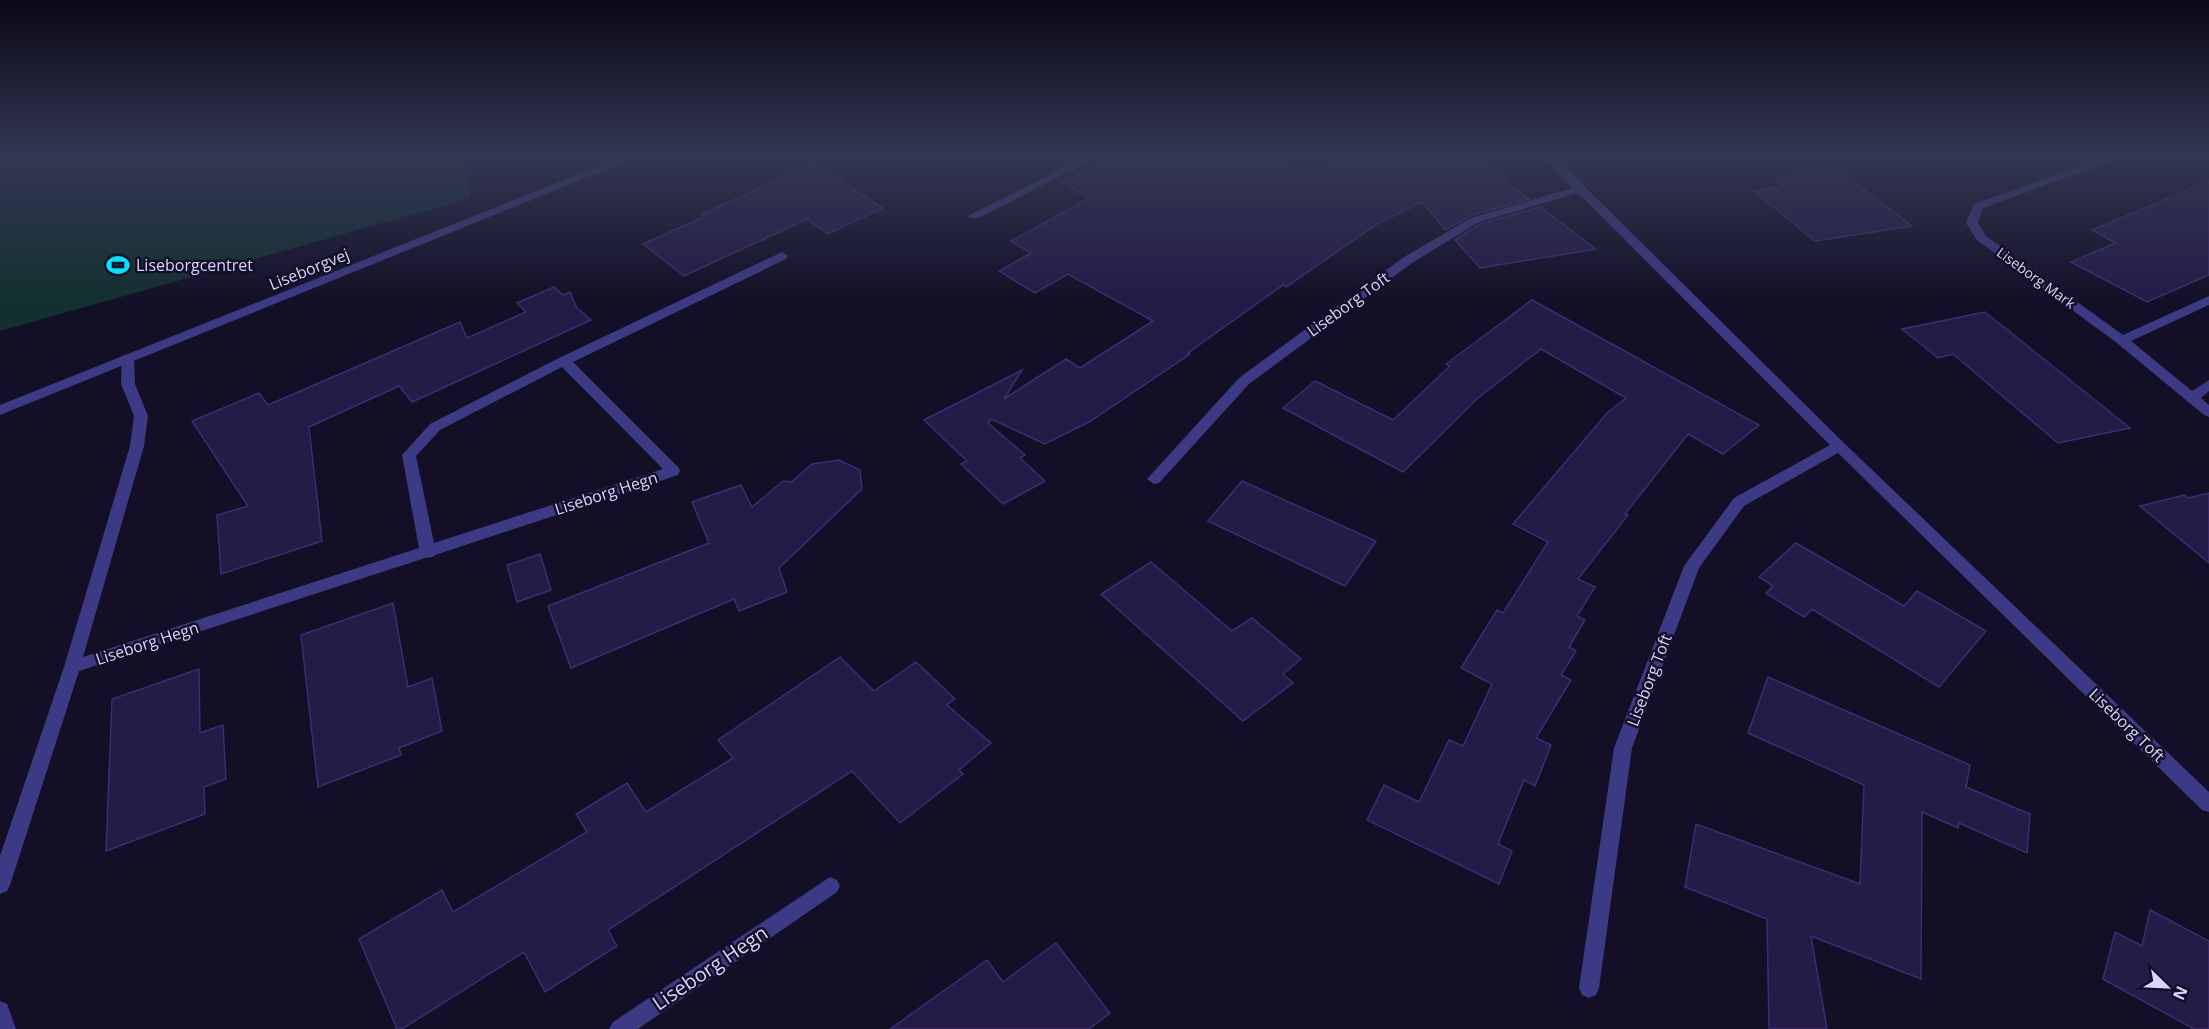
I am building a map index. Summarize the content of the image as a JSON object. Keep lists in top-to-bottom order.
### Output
{
  "streets": {
    "street": [
      "Liseborgvej",
      "Liseborg Mark",
      "Liseborg Toft",
      "Liseborg Hegn"
    ]
  },
  "crossings": [
    ["Liseborgvej", "Liseborg Hegn"]
  ],
  "places": {
    "sports": ["Liseborgcentret"]
  },
  "north": "bottom right"
}
